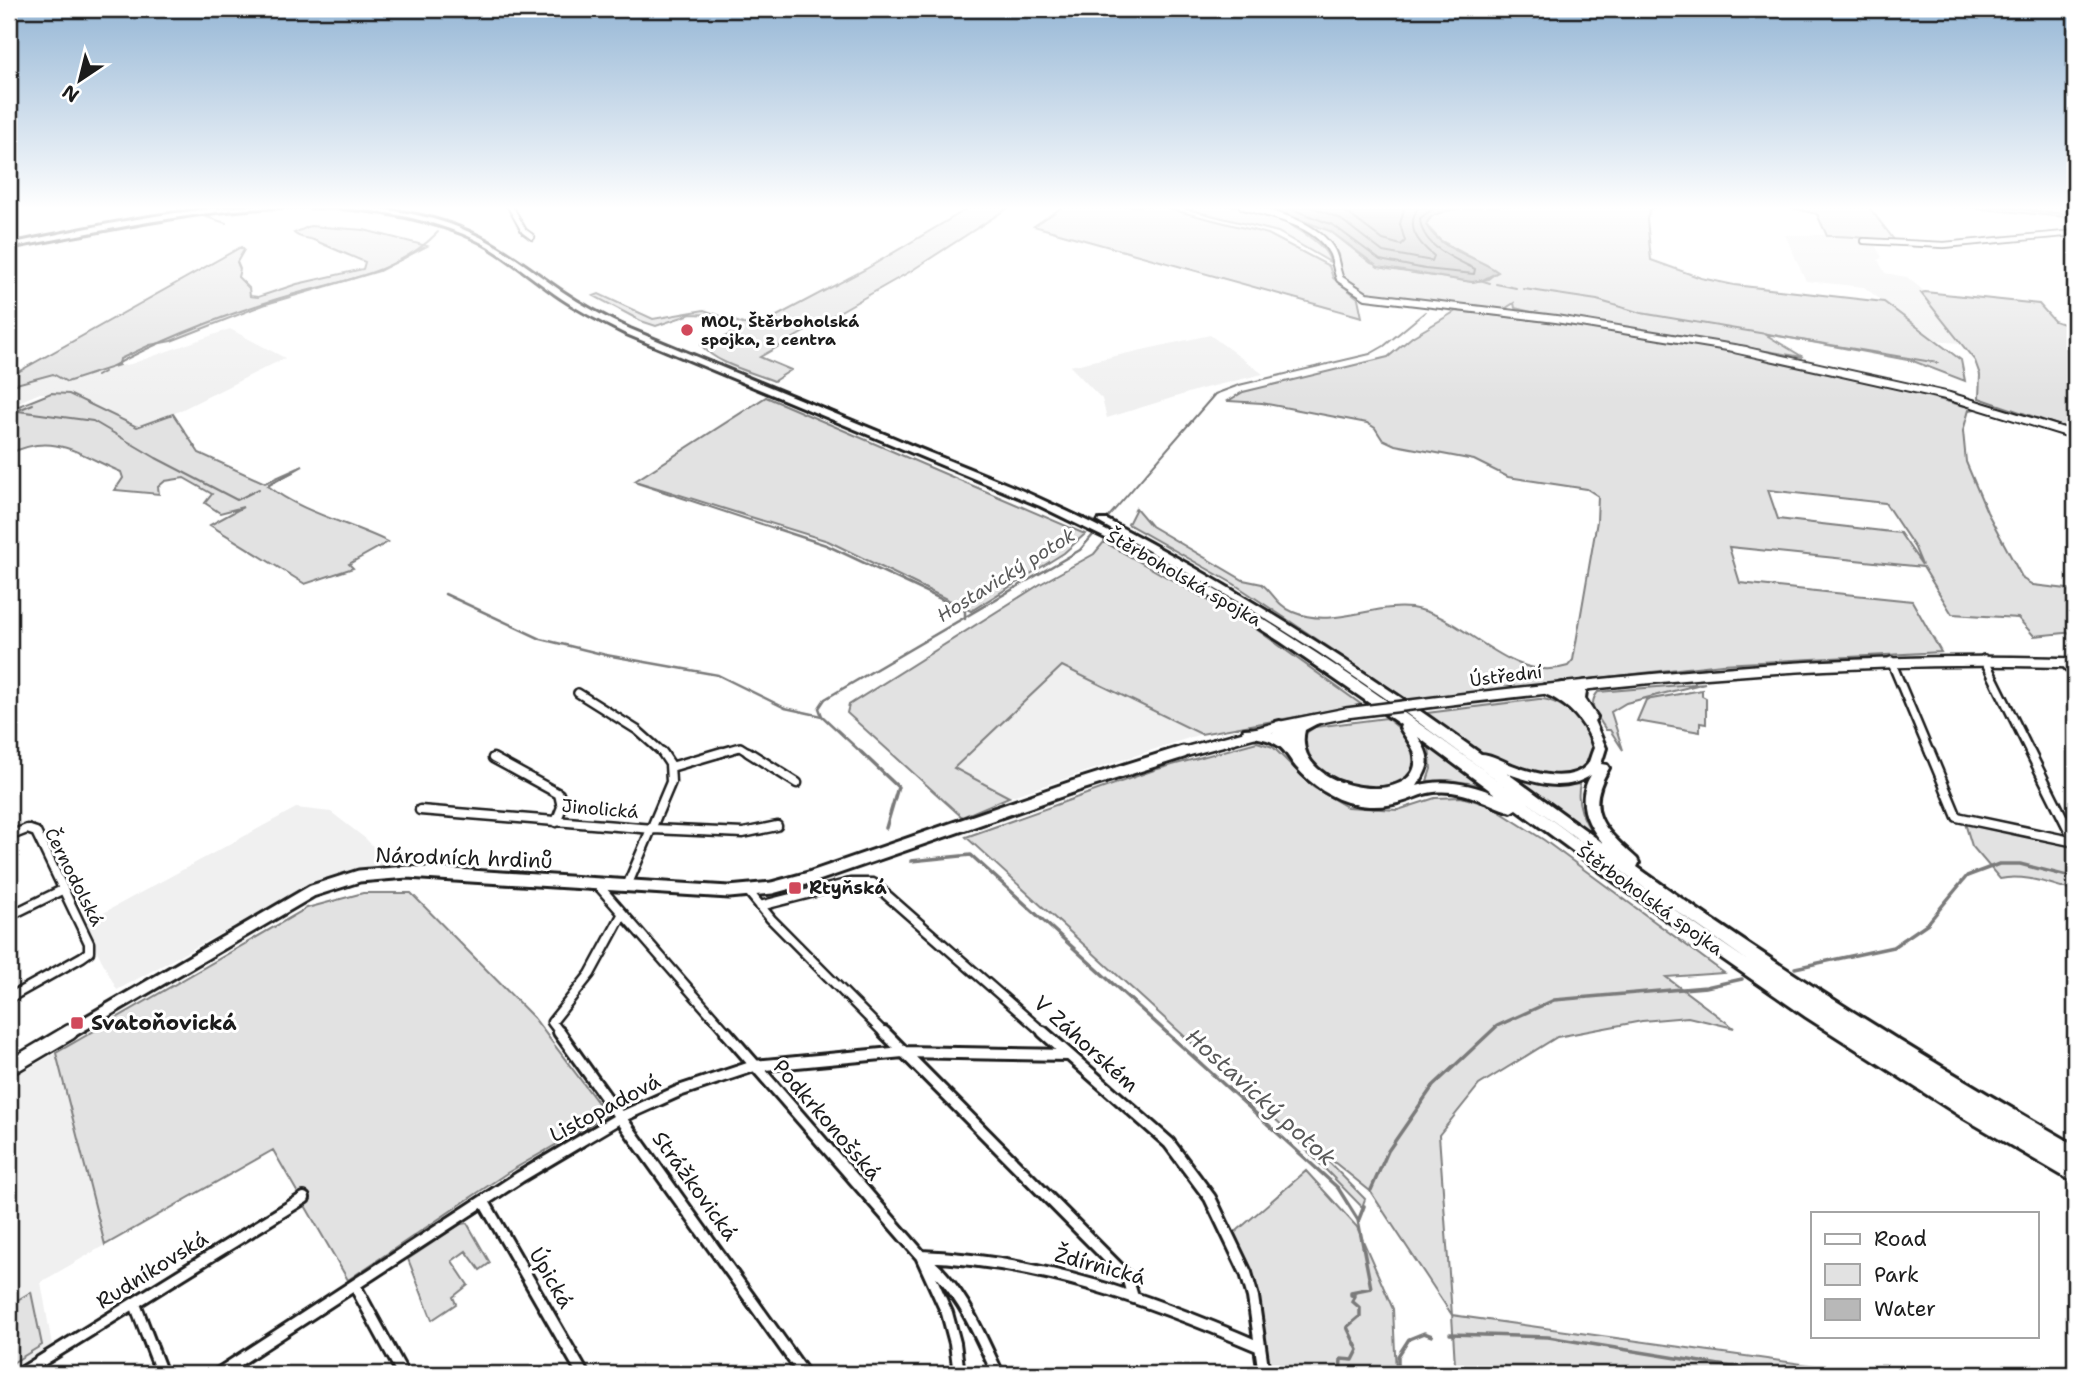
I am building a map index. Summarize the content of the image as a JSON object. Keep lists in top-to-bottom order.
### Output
{
  "streets": {
    "highway": ["Štěrboholská spojka"],
    "street": [
      "Ústřední",
      "Jinolická",
      "Národních hrdinů",
      "Černodolská",
      "V Záhorském",
      "Listopadová",
      "Podkrkonošská",
      "Strážkovická",
      "Ždírnická",
      "Rudníkovská",
      "Úpická"
    ]
  },
  "crossings": [
    ["Ústřední", "Národních hrdinů"],
    ["Národních hrdinů", "Podkrkonošská"],
    ["V Záhorském", "Listopadová"],
    ["V Záhorském", "Ždírnická"],
    ["Listopadová", "Podkrkonošská"],
    ["Listopadová", "Strážkovická"],
    ["Listopadová", "Úpická"],
    ["Podkrkonošská", "Strážkovická"],
    ["Podkrkonošská", "Ždírnická"]
  ],
  "water": ["Hostavický potok"],
  "places": {
    "other": ["MOL, Štěrboholská spojka, z centra"],
    "transit": ["Rtyňská", "Svatoňovická"]
  },
  "legend": ["Road", "Park", "Water"],
  "north": "bottom left"
}
